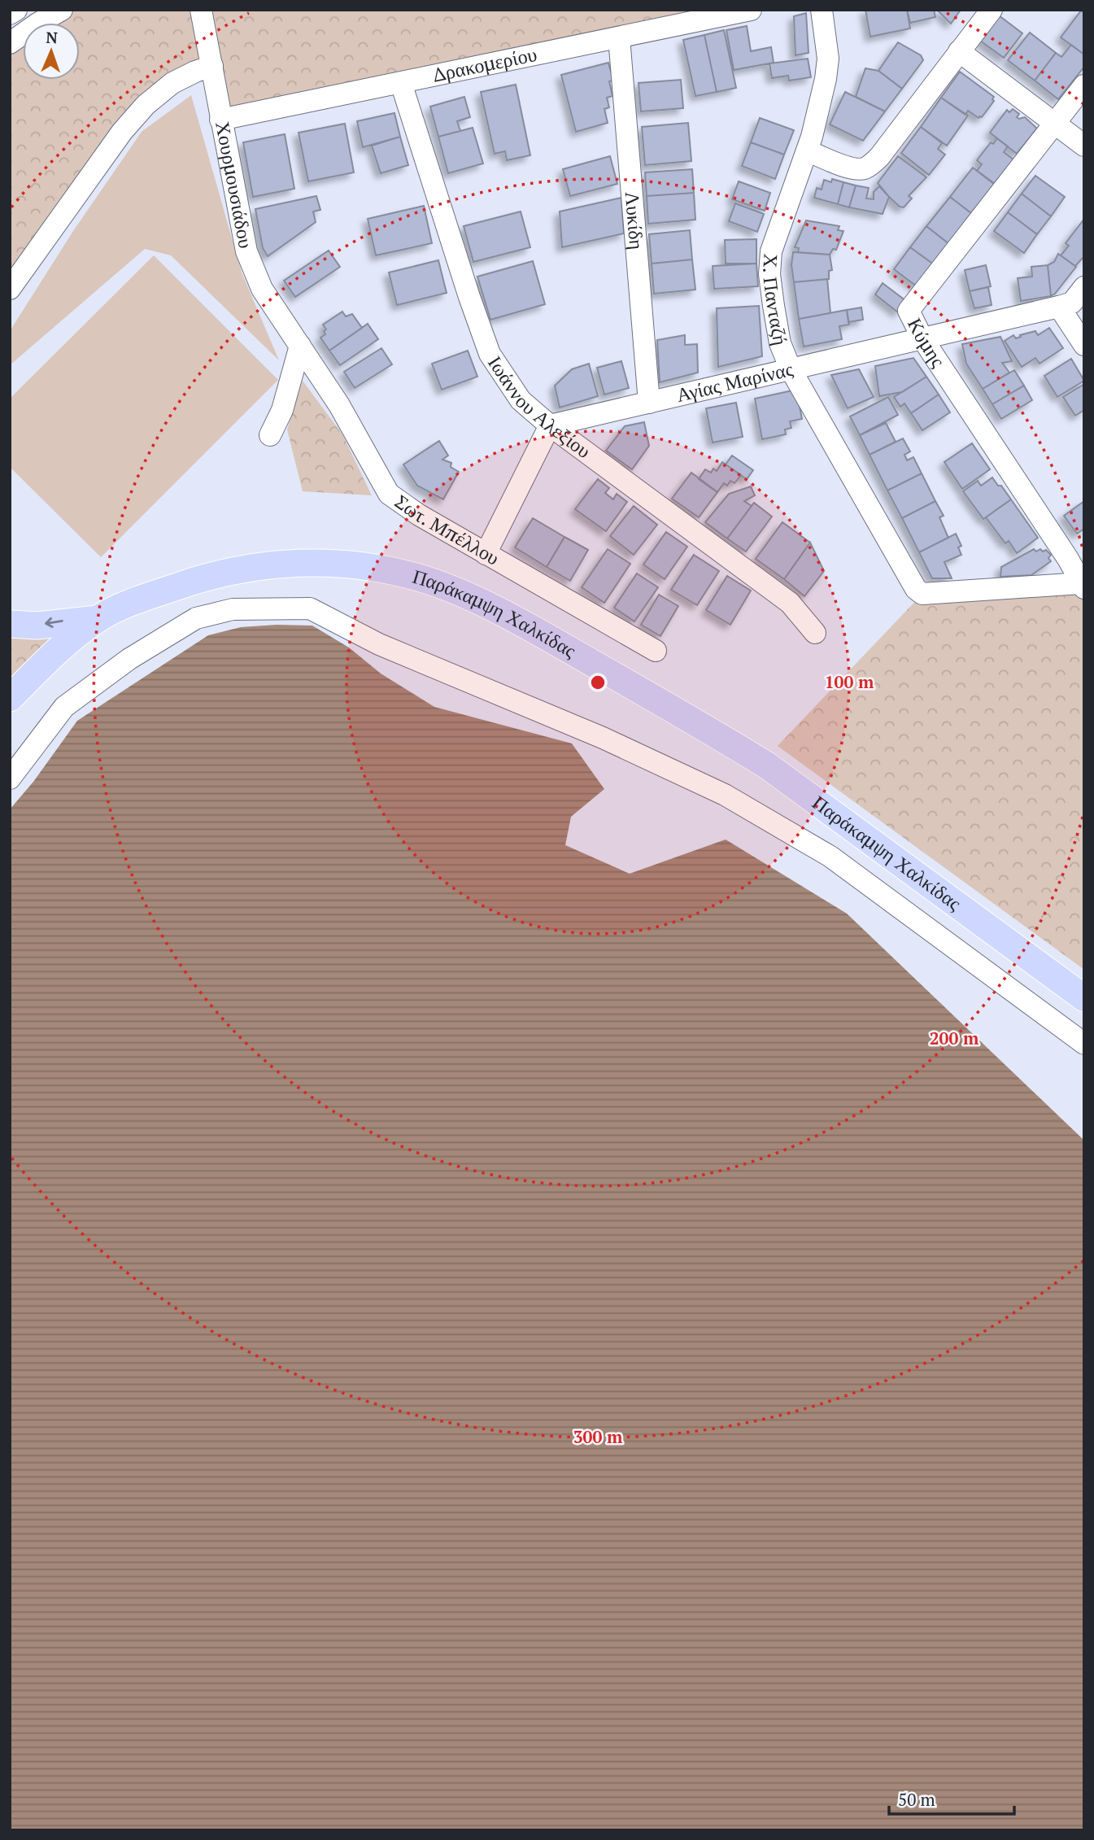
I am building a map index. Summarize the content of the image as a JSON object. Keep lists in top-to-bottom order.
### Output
{
  "streets": {
    "main road": ["Παράκαμψη Χαλκίδας"],
    "street": [
      "Δρακομερίου",
      "Χουρμουσιάδου",
      "Λυκίδη",
      "Χ. Πανταζή",
      "Κύμης",
      "Αγίας Μαρίνας",
      "Ιωάννου Αλεξίου",
      "Σωτ. Μπέλλου"
    ]
  },
  "crossings": [
    ["Δρακομερίου", "Χουρμουσιάδου"],
    ["Δρακομερίου", "Λυκίδη"],
    ["Δρακομερίου", "Ιωάννου Αλεξίου"],
    ["Χουρμουσιάδου", "Σωτ. Μπέλλου"],
    ["Λυκίδη", "Αγίας Μαρίνας"],
    ["Χ. Πανταζή", "Κύμης"],
    ["Χ. Πανταζή", "Αγίας Μαρίνας"],
    ["Κύμης", "Αγίας Μαρίνας"],
    ["Αγίας Μαρίνας", "Ιωάννου Αλεξίου"]
  ],
  "scale_bar": "50 m",
  "north": "top",
  "rings": ["100 m", "200 m", "300 m"]
}
